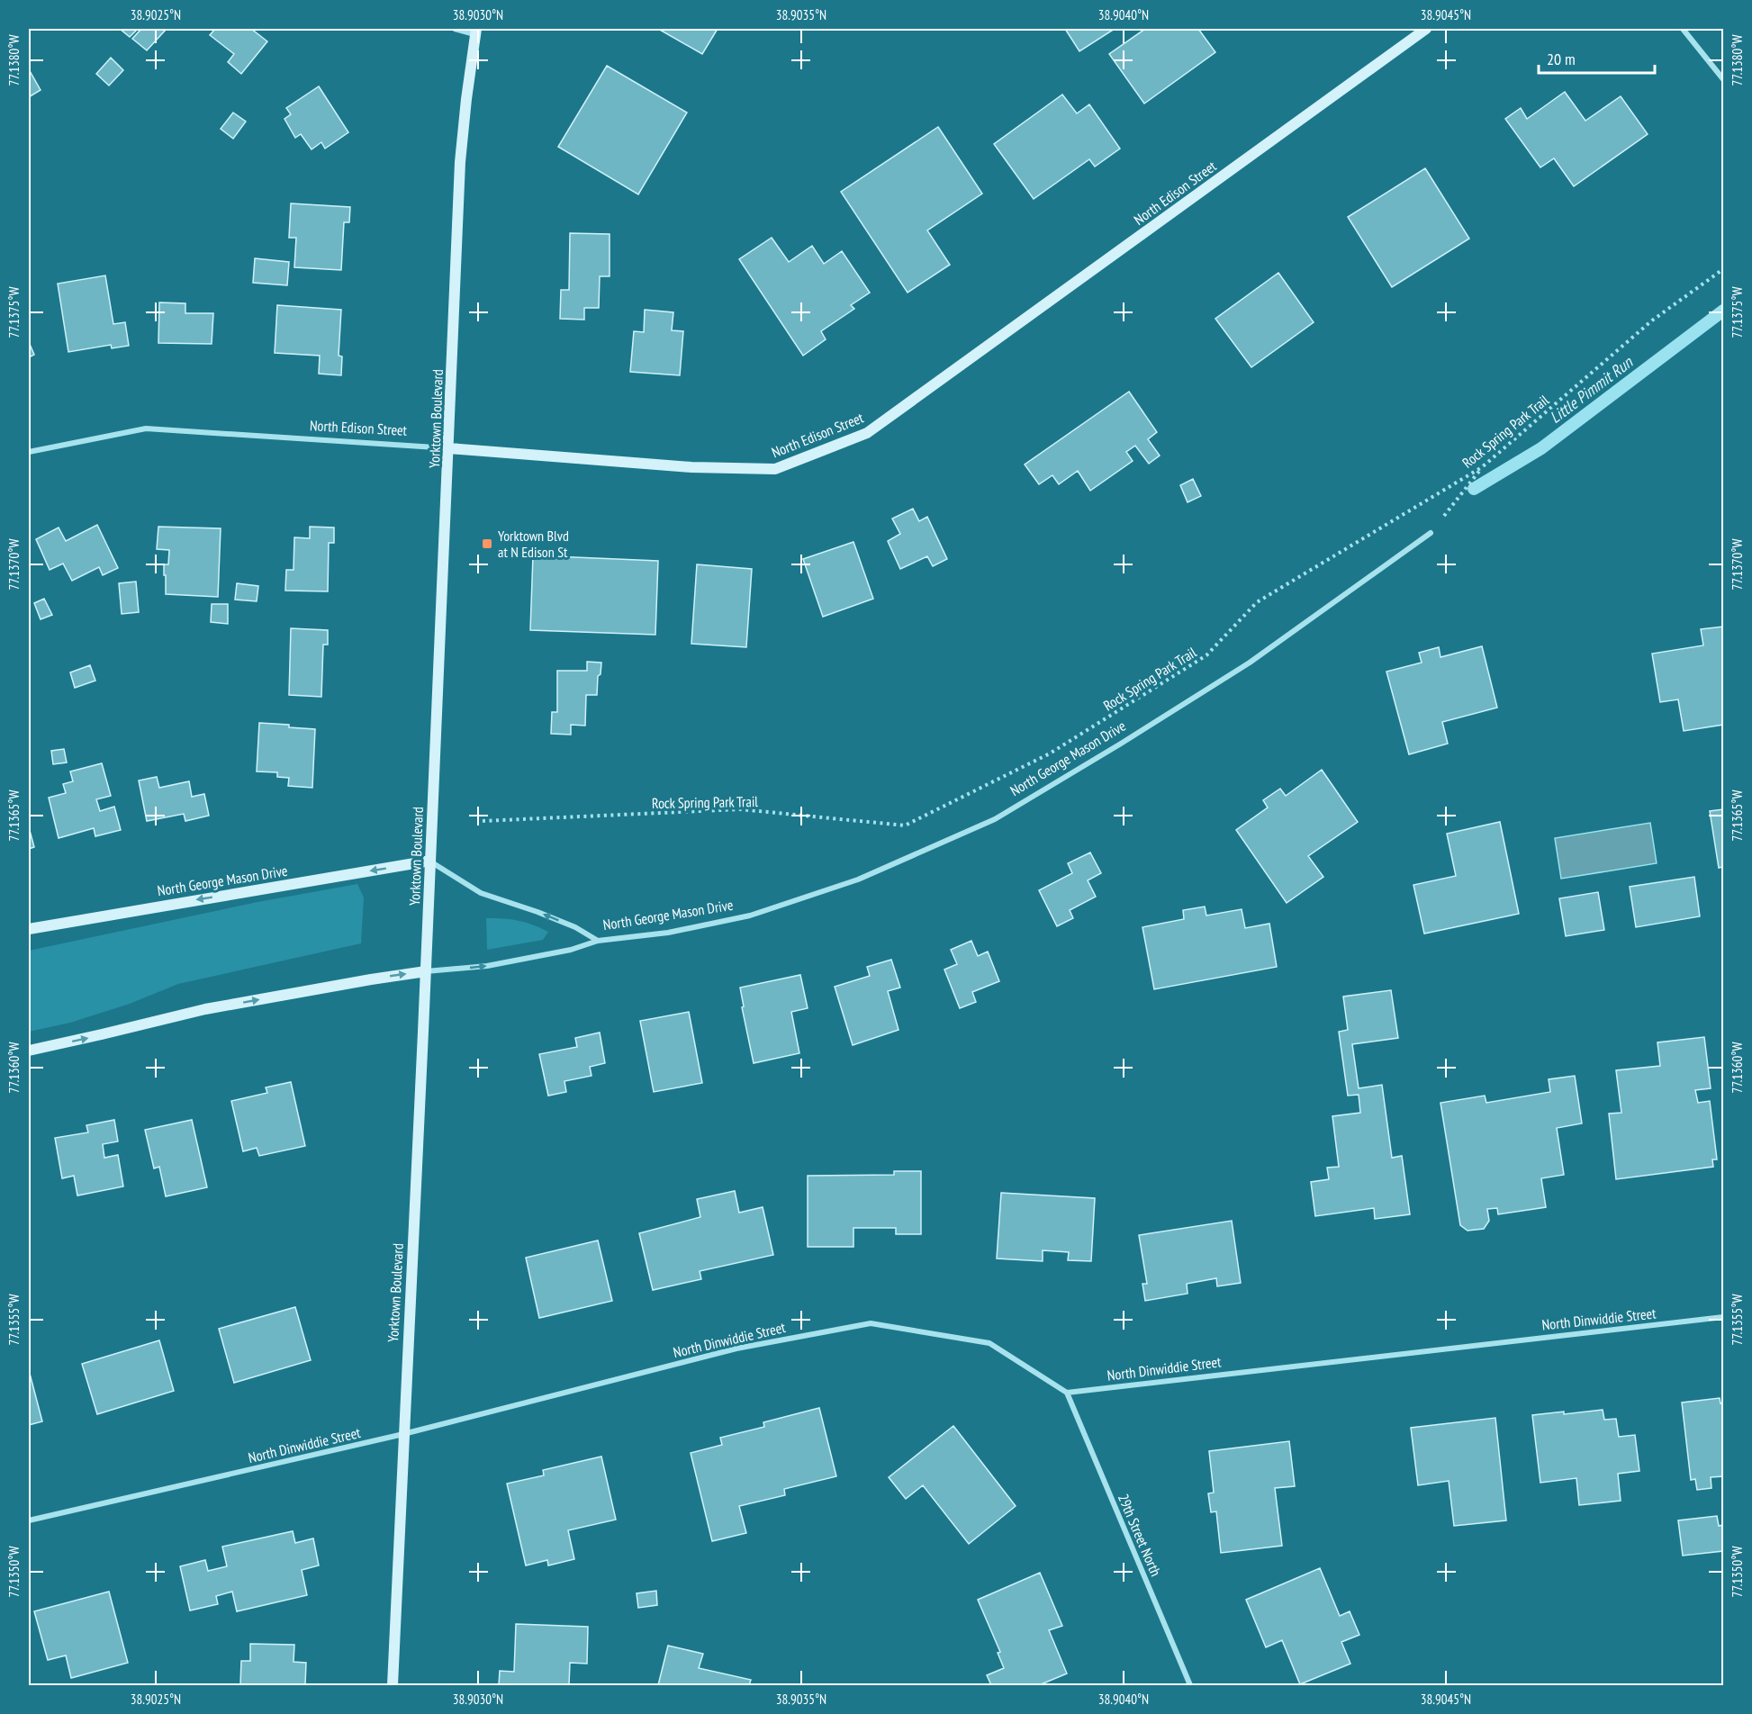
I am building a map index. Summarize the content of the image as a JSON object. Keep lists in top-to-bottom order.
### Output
{
  "streets": {
    "street": [
      "North Edison Street",
      "Yorktown Boulevard",
      "North George Mason Drive",
      "North Dinwiddie Street",
      "29th Street North"
    ],
    "path": ["Rock Spring Park Trail"]
  },
  "crossings": [
    ["North Edison Street", "Yorktown Boulevard"],
    ["Yorktown Boulevard", "North George Mason Drive"],
    ["Yorktown Boulevard", "North Dinwiddie Street"],
    ["North Dinwiddie Street", "29th Street North"]
  ],
  "water": ["Little Pimmit Run"],
  "places": {
    "transit": ["Yorktown Blvd at N Edison St"]
  },
  "scale_bar": "20 m",
  "coordinates": [
    "38.9025°N",
    "38.9030°N",
    "38.9035°N",
    "38.9040°N",
    "38.9045°N",
    "77.1380°W",
    "77.1375°W",
    "77.1370°W",
    "77.1365°W",
    "77.1360°W",
    "77.1355°W",
    "77.1350°W"
  ]
}
